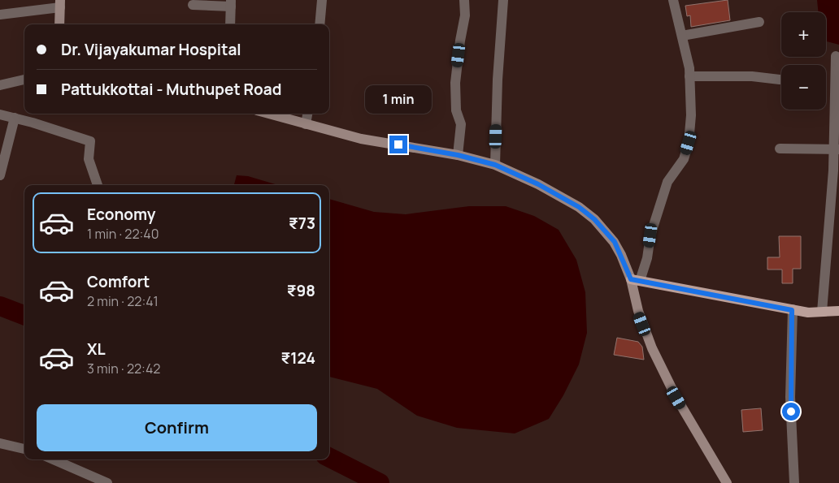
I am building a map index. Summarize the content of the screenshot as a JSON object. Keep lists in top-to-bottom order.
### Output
{
  "page": {
    "map_buttons": ["+", "−"],
    "banner": ["Dr. Vijayakumar Hospital", "Pattukkottai - Muthupet Road"],
    "bubble": "1 min",
    "list": [
      {
        "name": "Economy",
        "note": "1 min · 22:40",
        "value": "₹73"
      },
      {
        "name": "Comfort",
        "note": "2 min · 22:41",
        "value": "₹98"
      },
      {
        "name": "XL",
        "note": "3 min · 22:42",
        "value": "₹124"
      }
    ],
    "buttons": "Confirm"
  }
}
